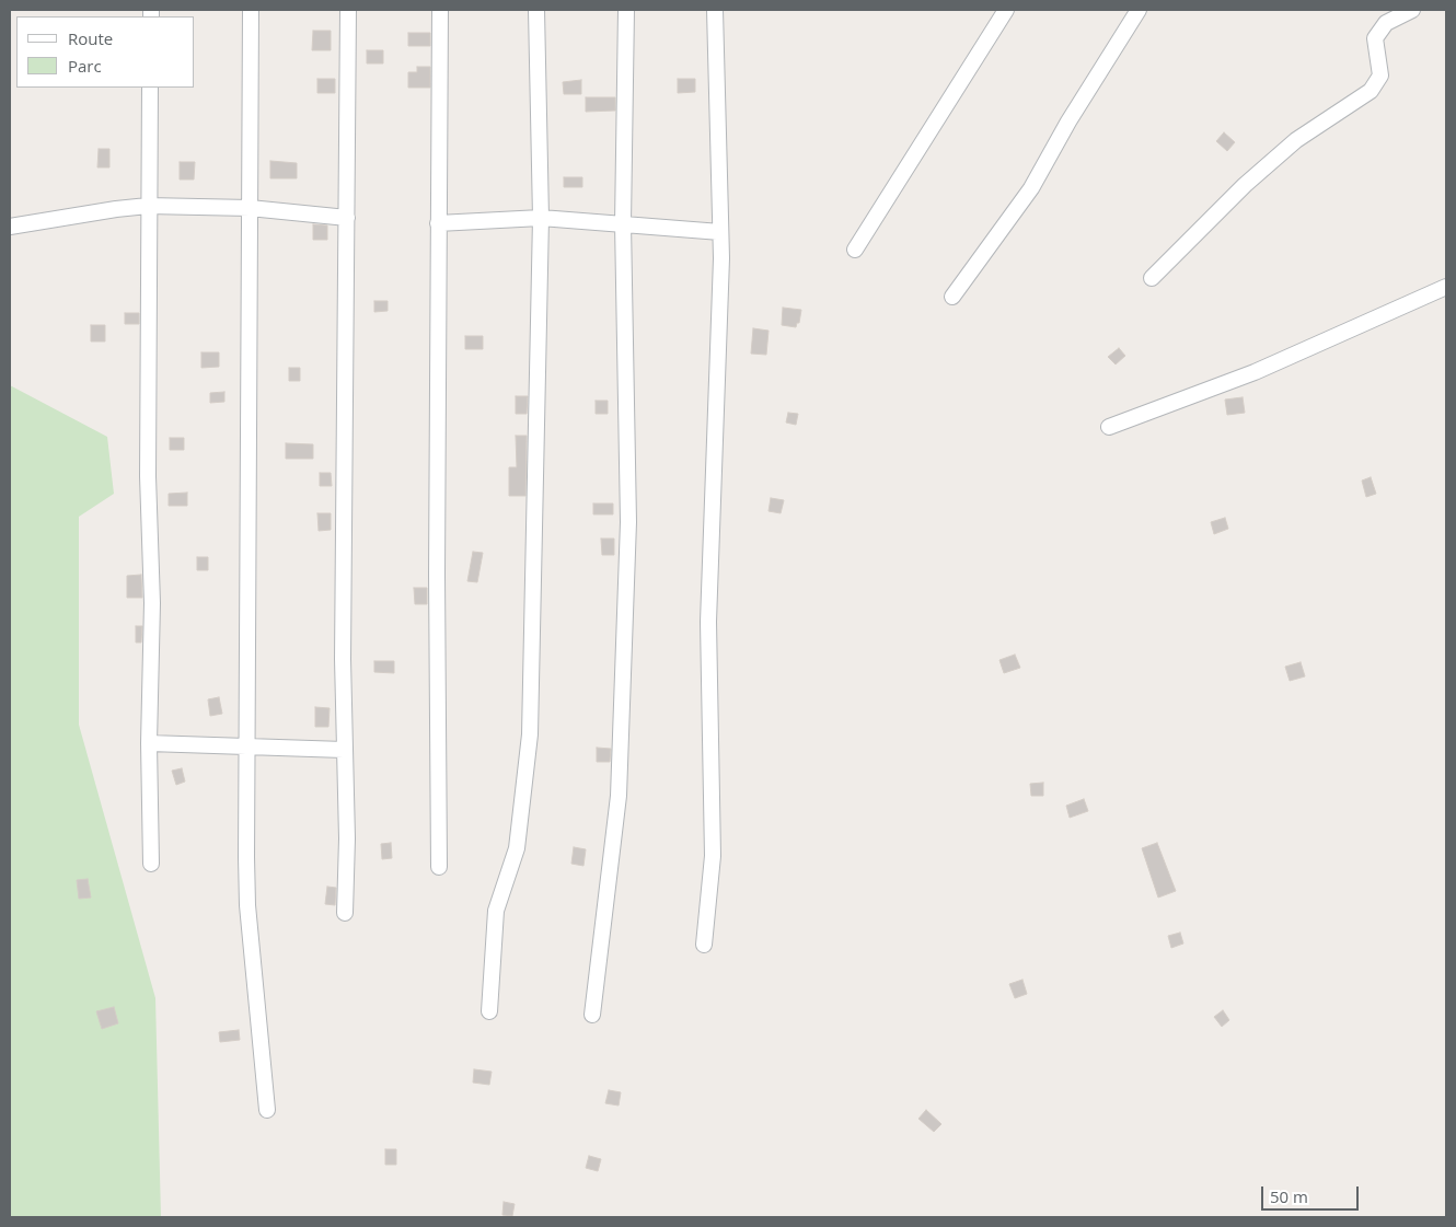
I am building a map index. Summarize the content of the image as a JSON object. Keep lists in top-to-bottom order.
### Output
{
  "legend": ["Route", "Parc"],
  "scale_bar": "50 m"
}
